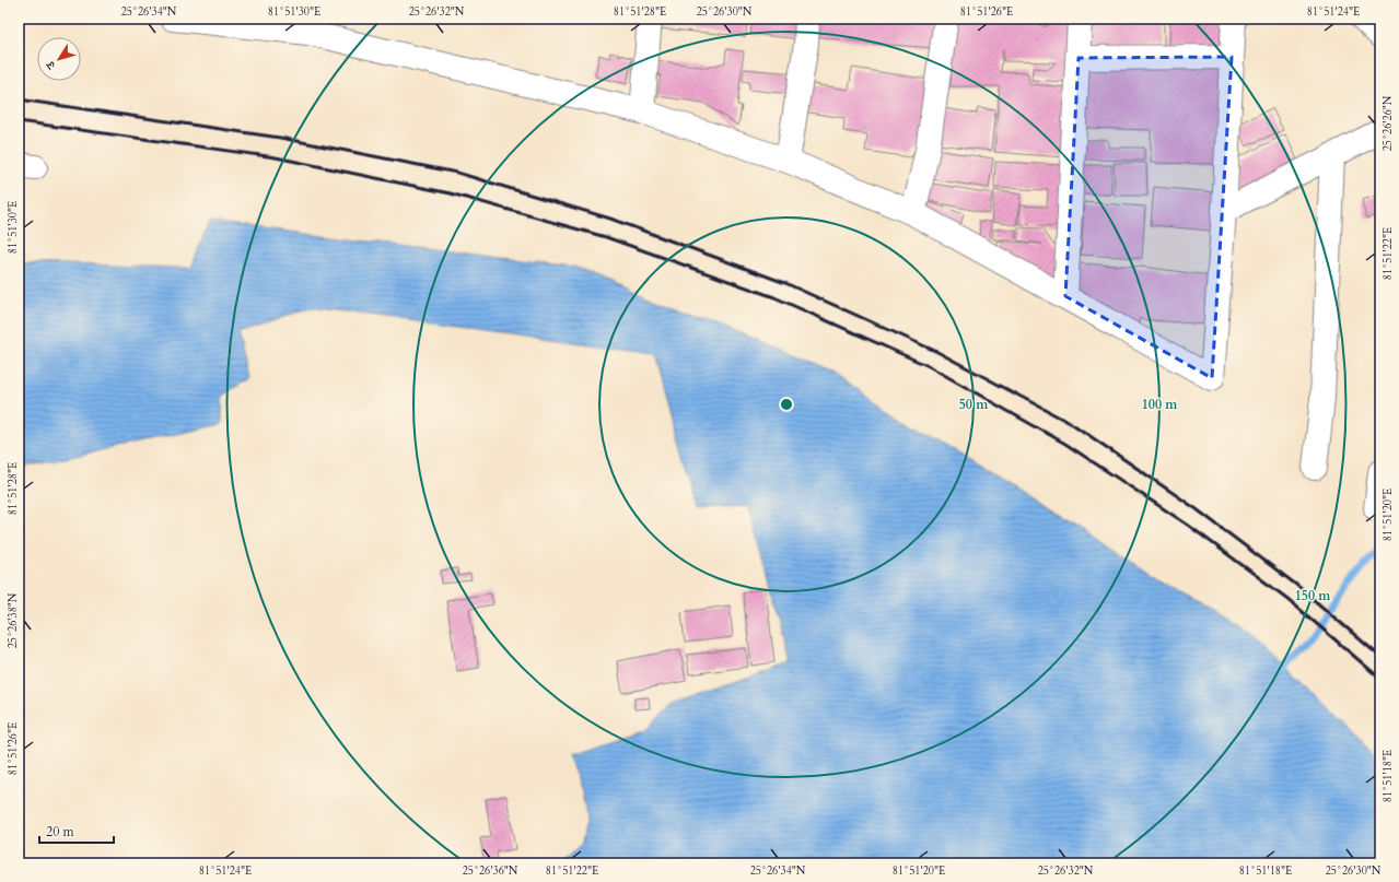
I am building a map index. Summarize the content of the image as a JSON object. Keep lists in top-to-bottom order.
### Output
{
  "scale_bar": "20 m",
  "north": "bottom left",
  "coordinates": [
    "25°26'34\"N",
    "81°51'30\"E",
    "25°26'32\"N",
    "81°51'28\"E",
    "25°26'30\"N",
    "81°51'26\"E",
    "81°51'24\"E",
    "25°26'26\"N",
    "81°51'22\"E",
    "81°51'20\"E",
    "25°26'38\"N",
    "81°51'18\"E",
    "25°26'36\"N"
  ],
  "rings": ["50 m", "100 m", "150 m"]
}
